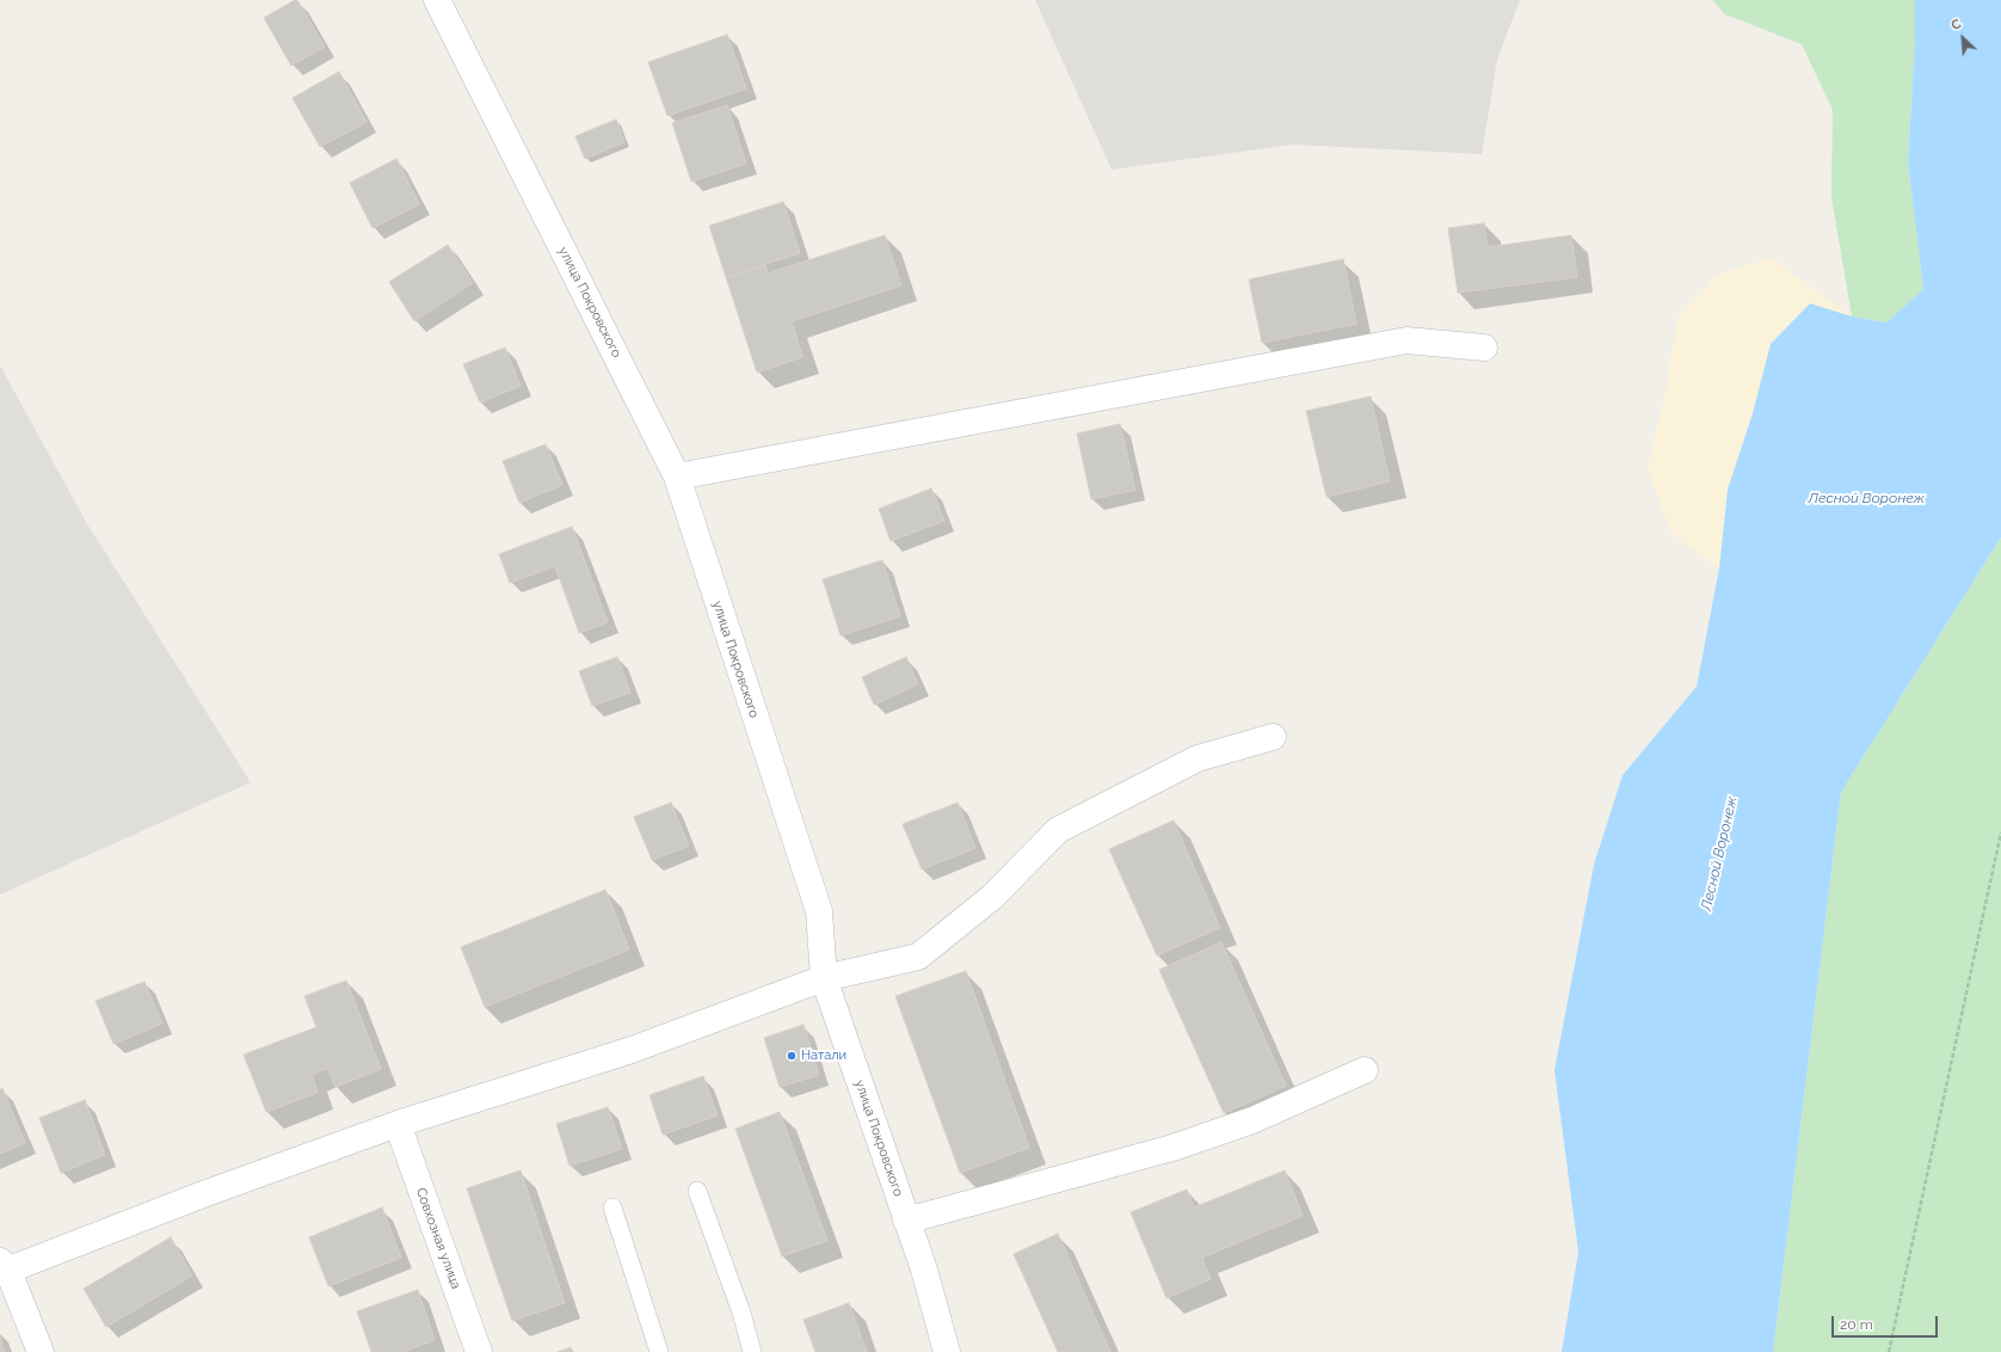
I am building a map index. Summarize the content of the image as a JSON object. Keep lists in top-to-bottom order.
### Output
{
  "streets": {
    "street": ["улица Покровского", "Совхозная улица"]
  },
  "water": ["Лесной Воронеж"],
  "places": ["Натали"],
  "scale_bar": "20 m",
  "north": "top left"
}
